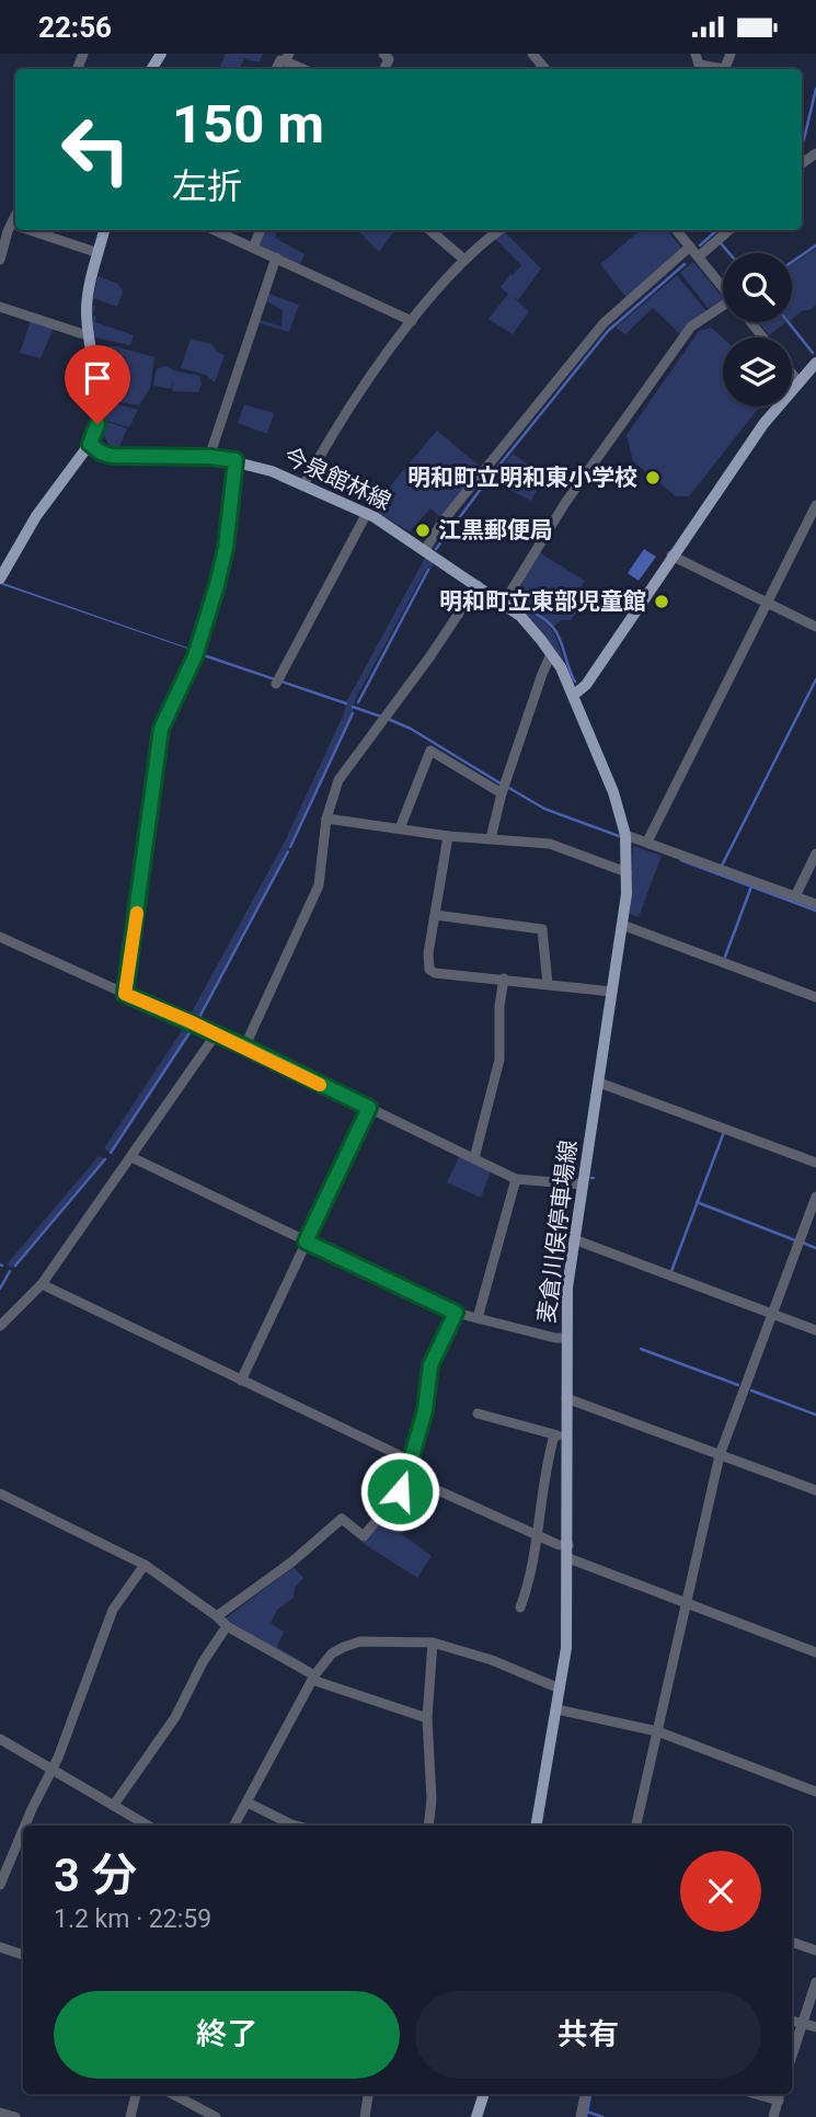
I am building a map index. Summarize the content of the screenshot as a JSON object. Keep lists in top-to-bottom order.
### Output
{
  "streets": {
    "main road": ["今泉館林線", "麦倉川俣停車場線"]
  },
  "crossings": [
    ["今泉館林線", "麦倉川俣停車場線"]
  ],
  "places": ["明和町立明和東小学校", "江黒郵便局", "明和町立東部児童館"],
  "page": {
    "status": "22:56",
    "turn": ["150 m", "左折"],
    "heading": ["3 分", "1.2 km · 22:59"],
    "buttons": ["終了", "共有"]
  }
}
